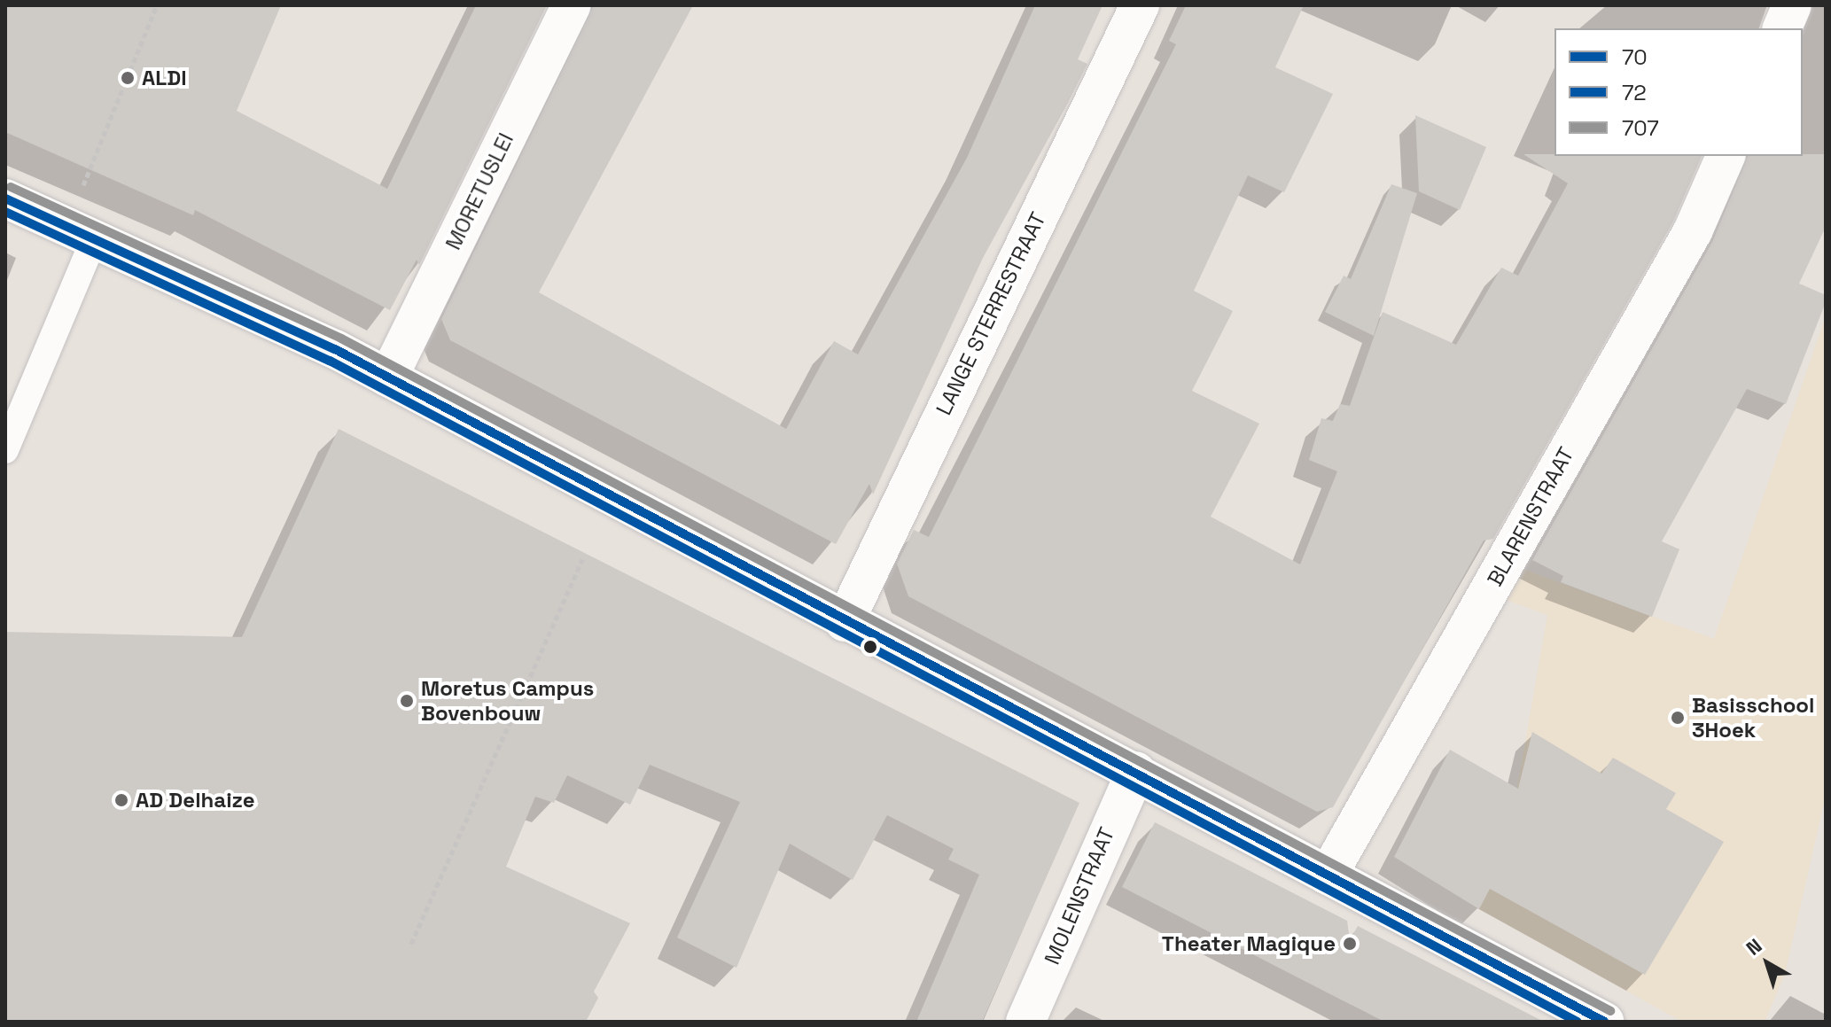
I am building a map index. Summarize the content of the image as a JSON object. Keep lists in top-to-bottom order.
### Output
{
  "streets": {
    "street": [
      "MORETUSLEI",
      "LANGE STERRESTRAAT",
      "BLARENSTRAAT",
      "MOLENSTRAAT"
    ]
  },
  "places": [
    "ALDI",
    "Moretus Campus Bovenbouw",
    "Basisschool 3Hoek",
    "AD Delhaize",
    "Theater Magique"
  ],
  "lines": ["transit line 707", "transit line 70", "transit line 72"],
  "legend": ["70", "72", "707"],
  "north": "top left"
}
